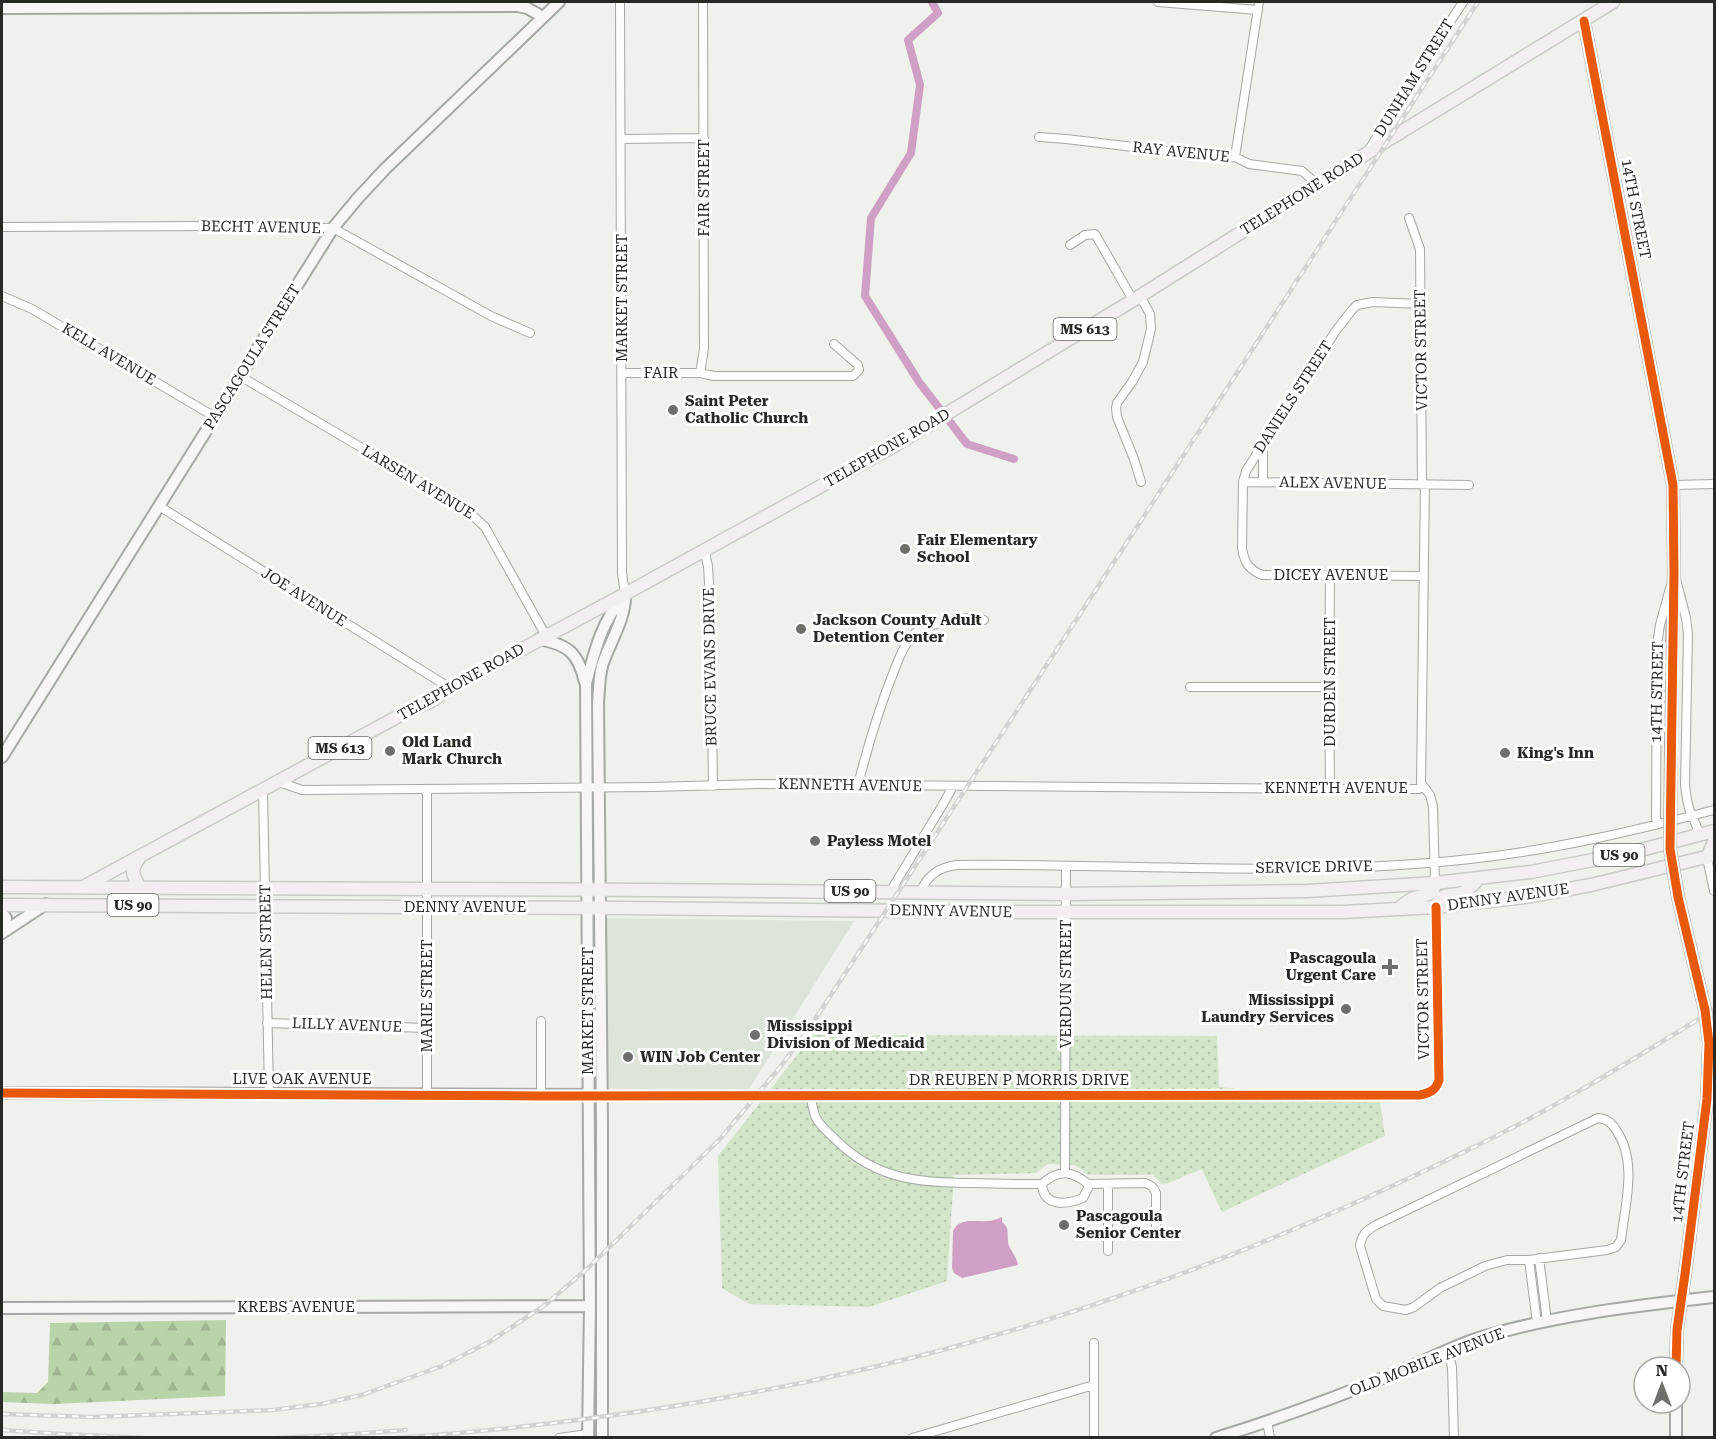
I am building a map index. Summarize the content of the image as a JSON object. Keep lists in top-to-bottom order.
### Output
{
  "streets": {
    "main road": [
      "TELEPHONE ROAD",
      "MS 613",
      "US 90",
      "DENNY AVENUE"
    ],
    "street": [
      "DUNHAM STREET",
      "RAY AVENUE",
      "FAIR STREET",
      "14TH STREET",
      "BECHT AVENUE",
      "MARKET STREET",
      "VICTOR STREET",
      "KELL AVENUE",
      "PASCAGOULA STREET",
      "FAIR",
      "DANIELS STREET",
      "LARSEN AVENUE",
      "ALEX AVENUE",
      "DICEY AVENUE",
      "JOE AVENUE",
      "BRUCE EVANS DRIVE",
      "DURDEN STREET",
      "KENNETH AVENUE",
      "SERVICE DRIVE",
      "HELEN STREET",
      "VERDUN STREET",
      "MARIE STREET",
      "LILLY AVENUE",
      "LIVE OAK AVENUE",
      "DR REUBEN P MORRIS DRIVE",
      "KREBS AVENUE",
      "OLD MOBILE AVENUE"
    ]
  },
  "crossings": [
    ["DUNHAM STREET", "TELEPHONE ROAD"],
    ["RAY AVENUE", "TELEPHONE ROAD"],
    ["FAIR STREET", "FAIR"],
    ["TELEPHONE ROAD", "14TH STREET"],
    ["TELEPHONE ROAD", "MARKET STREET"],
    ["TELEPHONE ROAD", "LARSEN AVENUE"],
    ["TELEPHONE ROAD", "JOE AVENUE"],
    ["TELEPHONE ROAD", "BRUCE EVANS DRIVE"],
    ["TELEPHONE ROAD", "KENNETH AVENUE"],
    ["TELEPHONE ROAD", "DENNY AVENUE"],
    ["TELEPHONE ROAD", "HELEN STREET"],
    ["14TH STREET", "OLD MOBILE AVENUE"],
    ["BECHT AVENUE", "PASCAGOULA STREET"],
    ["MARKET STREET", "FAIR"],
    ["MARKET STREET", "KENNETH AVENUE"],
    ["MARKET STREET", "DENNY AVENUE"],
    ["MARKET STREET", "LIVE OAK AVENUE"],
    ["MARKET STREET", "DR REUBEN P MORRIS DRIVE"],
    ["MARKET STREET", "KREBS AVENUE"],
    ["VICTOR STREET", "DANIELS STREET"],
    ["VICTOR STREET", "ALEX AVENUE"],
    ["VICTOR STREET", "DICEY AVENUE"],
    ["VICTOR STREET", "KENNETH AVENUE"],
    ["VICTOR STREET", "SERVICE DRIVE"],
    ["VICTOR STREET", "DENNY AVENUE"],
    ["VICTOR STREET", "DR REUBEN P MORRIS DRIVE"],
    ["KELL AVENUE", "PASCAGOULA STREET"],
    ["PASCAGOULA STREET", "LARSEN AVENUE"],
    ["PASCAGOULA STREET", "JOE AVENUE"],
    ["DANIELS STREET", "ALEX AVENUE"],
    ["DANIELS STREET", "DICEY AVENUE"],
    ["DICEY AVENUE", "DURDEN STREET"],
    ["BRUCE EVANS DRIVE", "KENNETH AVENUE"],
    ["DURDEN STREET", "KENNETH AVENUE"],
    ["KENNETH AVENUE", "MARIE STREET"],
    ["US 90", "DENNY AVENUE"],
    ["SERVICE DRIVE", "DENNY AVENUE"],
    ["SERVICE DRIVE", "VERDUN STREET"],
    ["DENNY AVENUE", "HELEN STREET"],
    ["DENNY AVENUE", "VERDUN STREET"],
    ["DENNY AVENUE", "MARIE STREET"],
    ["HELEN STREET", "LILLY AVENUE"],
    ["HELEN STREET", "LIVE OAK AVENUE"],
    ["VERDUN STREET", "DR REUBEN P MORRIS DRIVE"],
    ["MARIE STREET", "LILLY AVENUE"],
    ["MARIE STREET", "LIVE OAK AVENUE"],
    ["LIVE OAK AVENUE", "DR REUBEN P MORRIS DRIVE"]
  ],
  "places": {
    "other": [
      "Saint Peter Catholic Church",
      "Fair Elementary School",
      "Jackson County Adult Detention Center",
      "Old Land Mark Church",
      "King's Inn",
      "Payless Motel",
      "Mississippi Laundry Services",
      "Mississippi Division of Medicaid",
      "WIN Job Center",
      "Pascagoula Senior Center"
    ],
    "health": ["Pascagoula Urgent Care"]
  },
  "north": "top"
}
